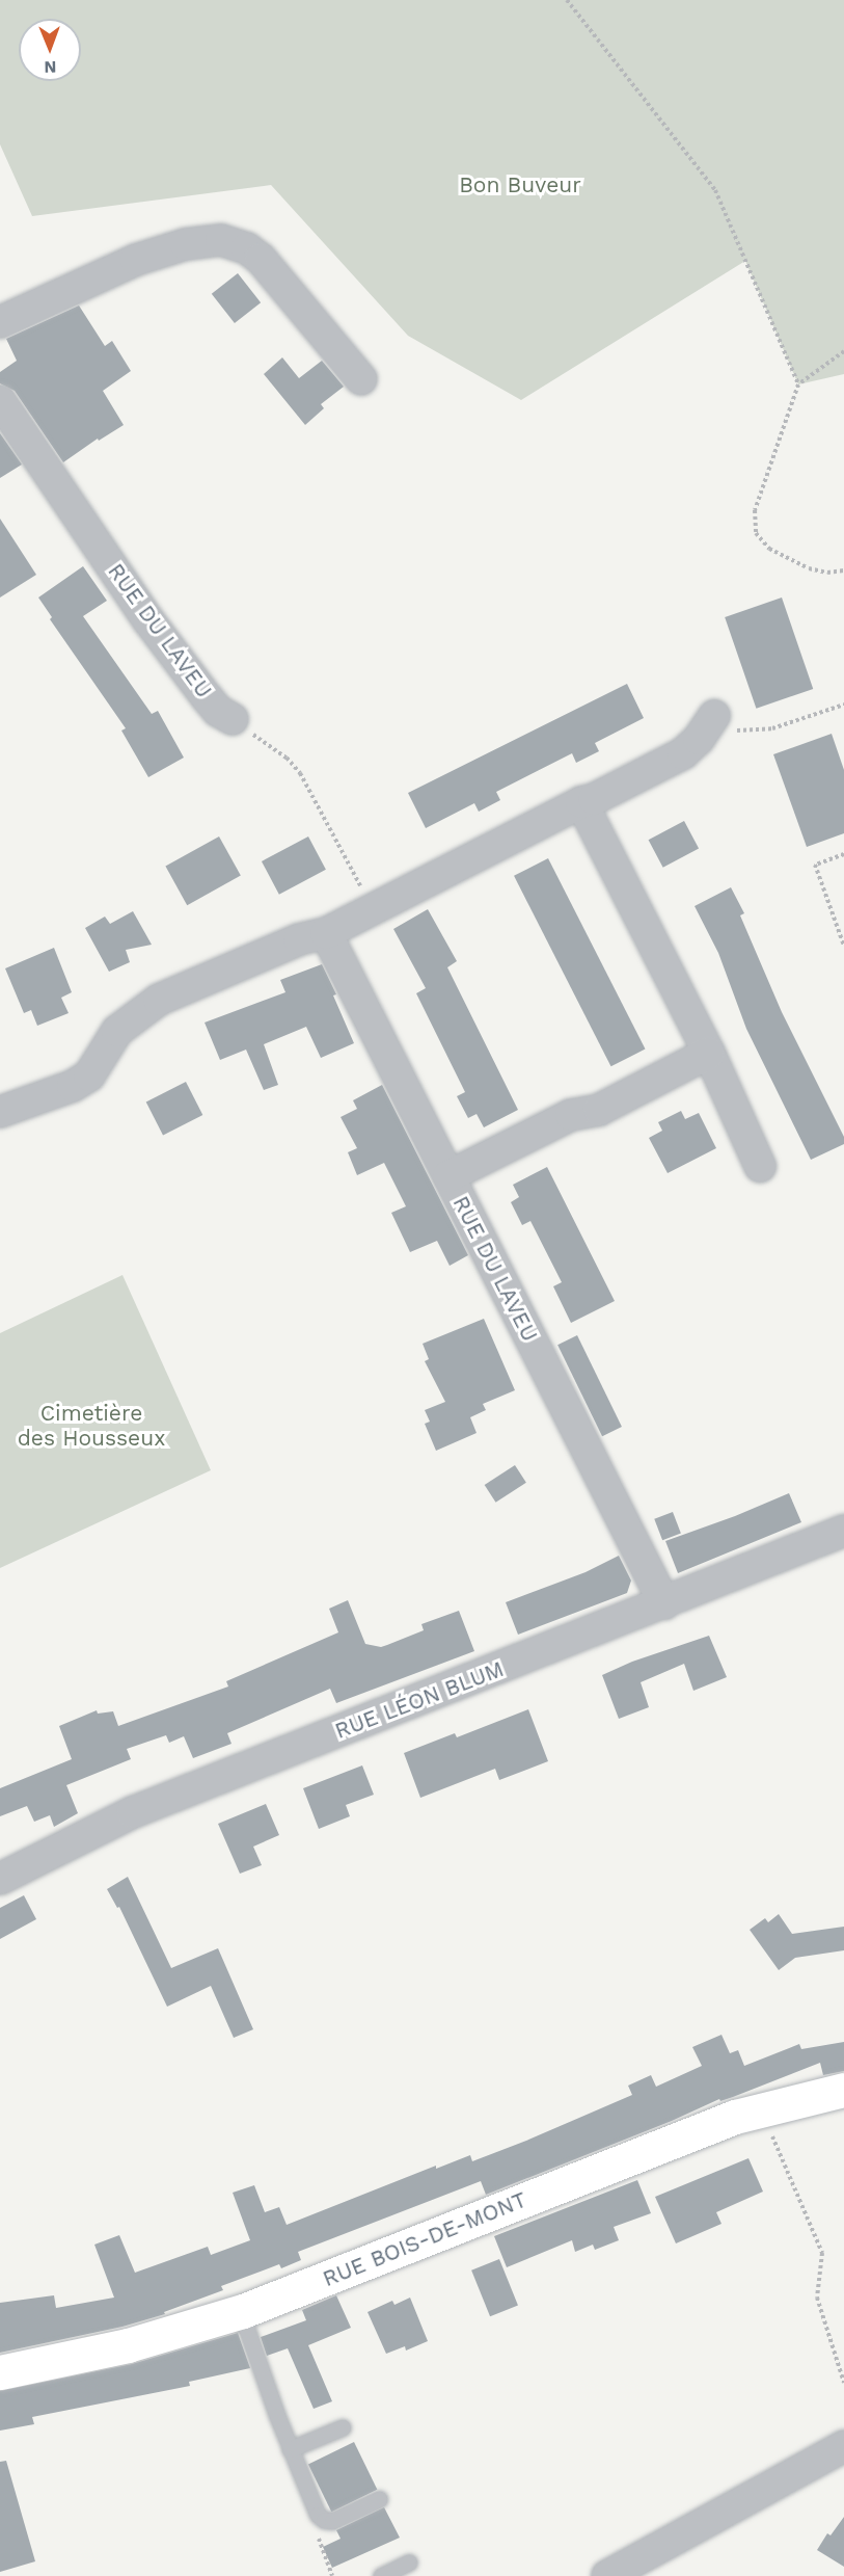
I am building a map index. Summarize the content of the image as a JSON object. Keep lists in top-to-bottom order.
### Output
{
  "streets": {
    "street": ["RUE DU LAVEU", "RUE LÉON BLUM", "RUE BOIS-DE-MONT"]
  },
  "crossings": [
    ["RUE DU LAVEU", "RUE LÉON BLUM"]
  ],
  "parks": ["Bon Buveur", "Cimetière des Housseux"],
  "north": "bottom"
}
